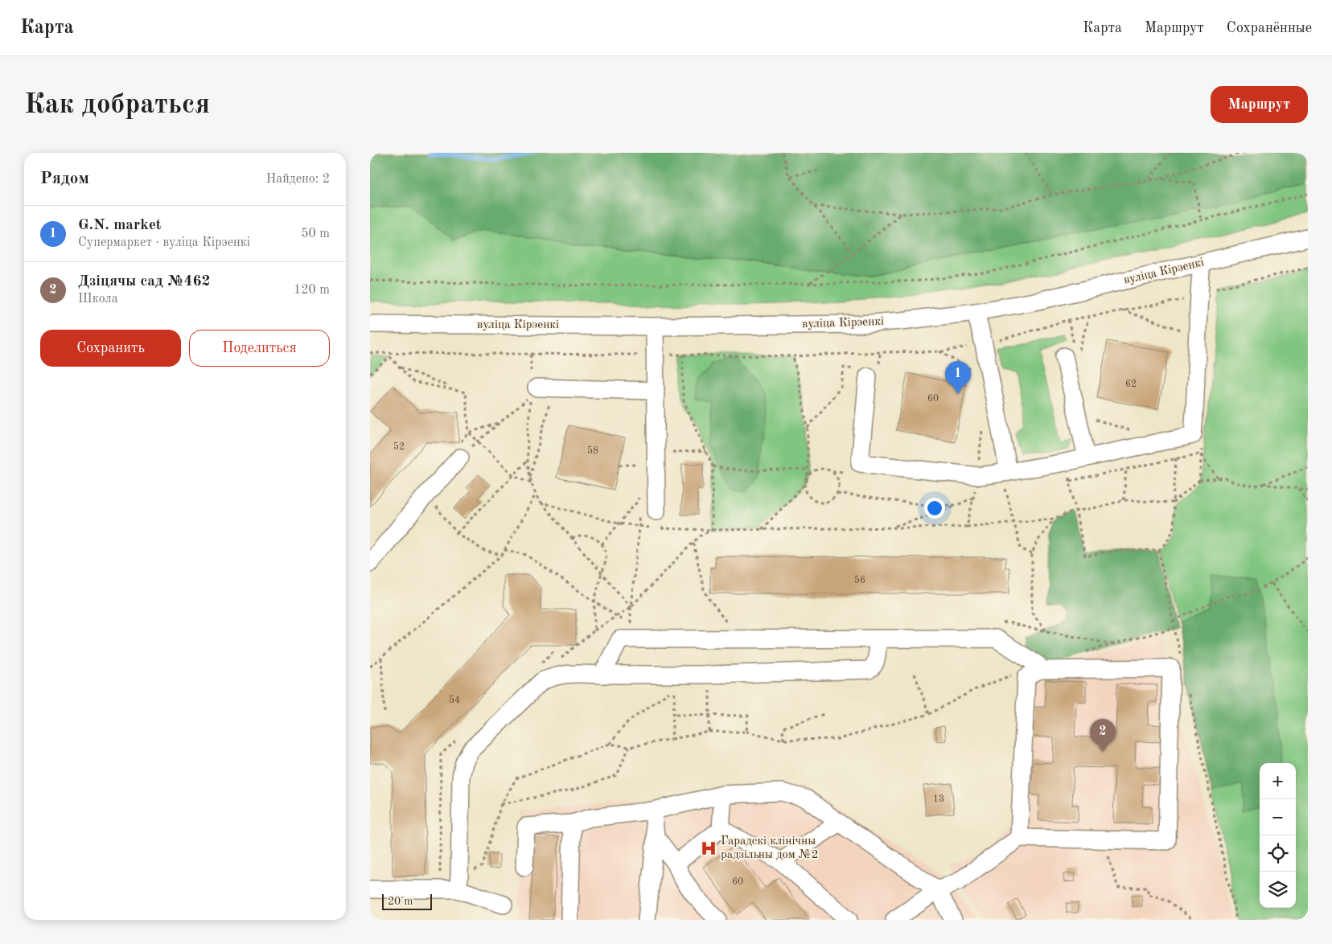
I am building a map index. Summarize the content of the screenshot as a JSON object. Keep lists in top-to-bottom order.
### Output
{
  "streets": {
    "street": ["вуліца Кірэенкі"]
  },
  "places": {
    "hospital": ["Гарадскі клінічны радзільны дом №2"]
  },
  "house_numbers": [
    "62",
    "60",
    "52",
    "58",
    "56",
    "54",
    "13",
    "60"
  ],
  "scale_bar": "20 m",
  "page": {
    "header": "Карта",
    "nav": ["Карта", "Маршрут", "Сохранённые"],
    "buttons": [
      "Маршрут",
      ["Сохранить", "Поделиться"]
    ],
    "title": "Как добраться",
    "heading": ["Рядом", "Найдено: 2"],
    "list": [
      {
        "mark": "1",
        "name": "G.N. market",
        "note": "Супермаркет · вуліца Кірэенкі",
        "value": "50 m"
      },
      {
        "mark": "2",
        "name": "Дзіцячы сад №462",
        "note": "Школа",
        "value": "120 m"
      }
    ],
    "pins": ["1", "2"],
    "map_buttons": ["+", "−"],
    "scale": "20 m"
  }
}
